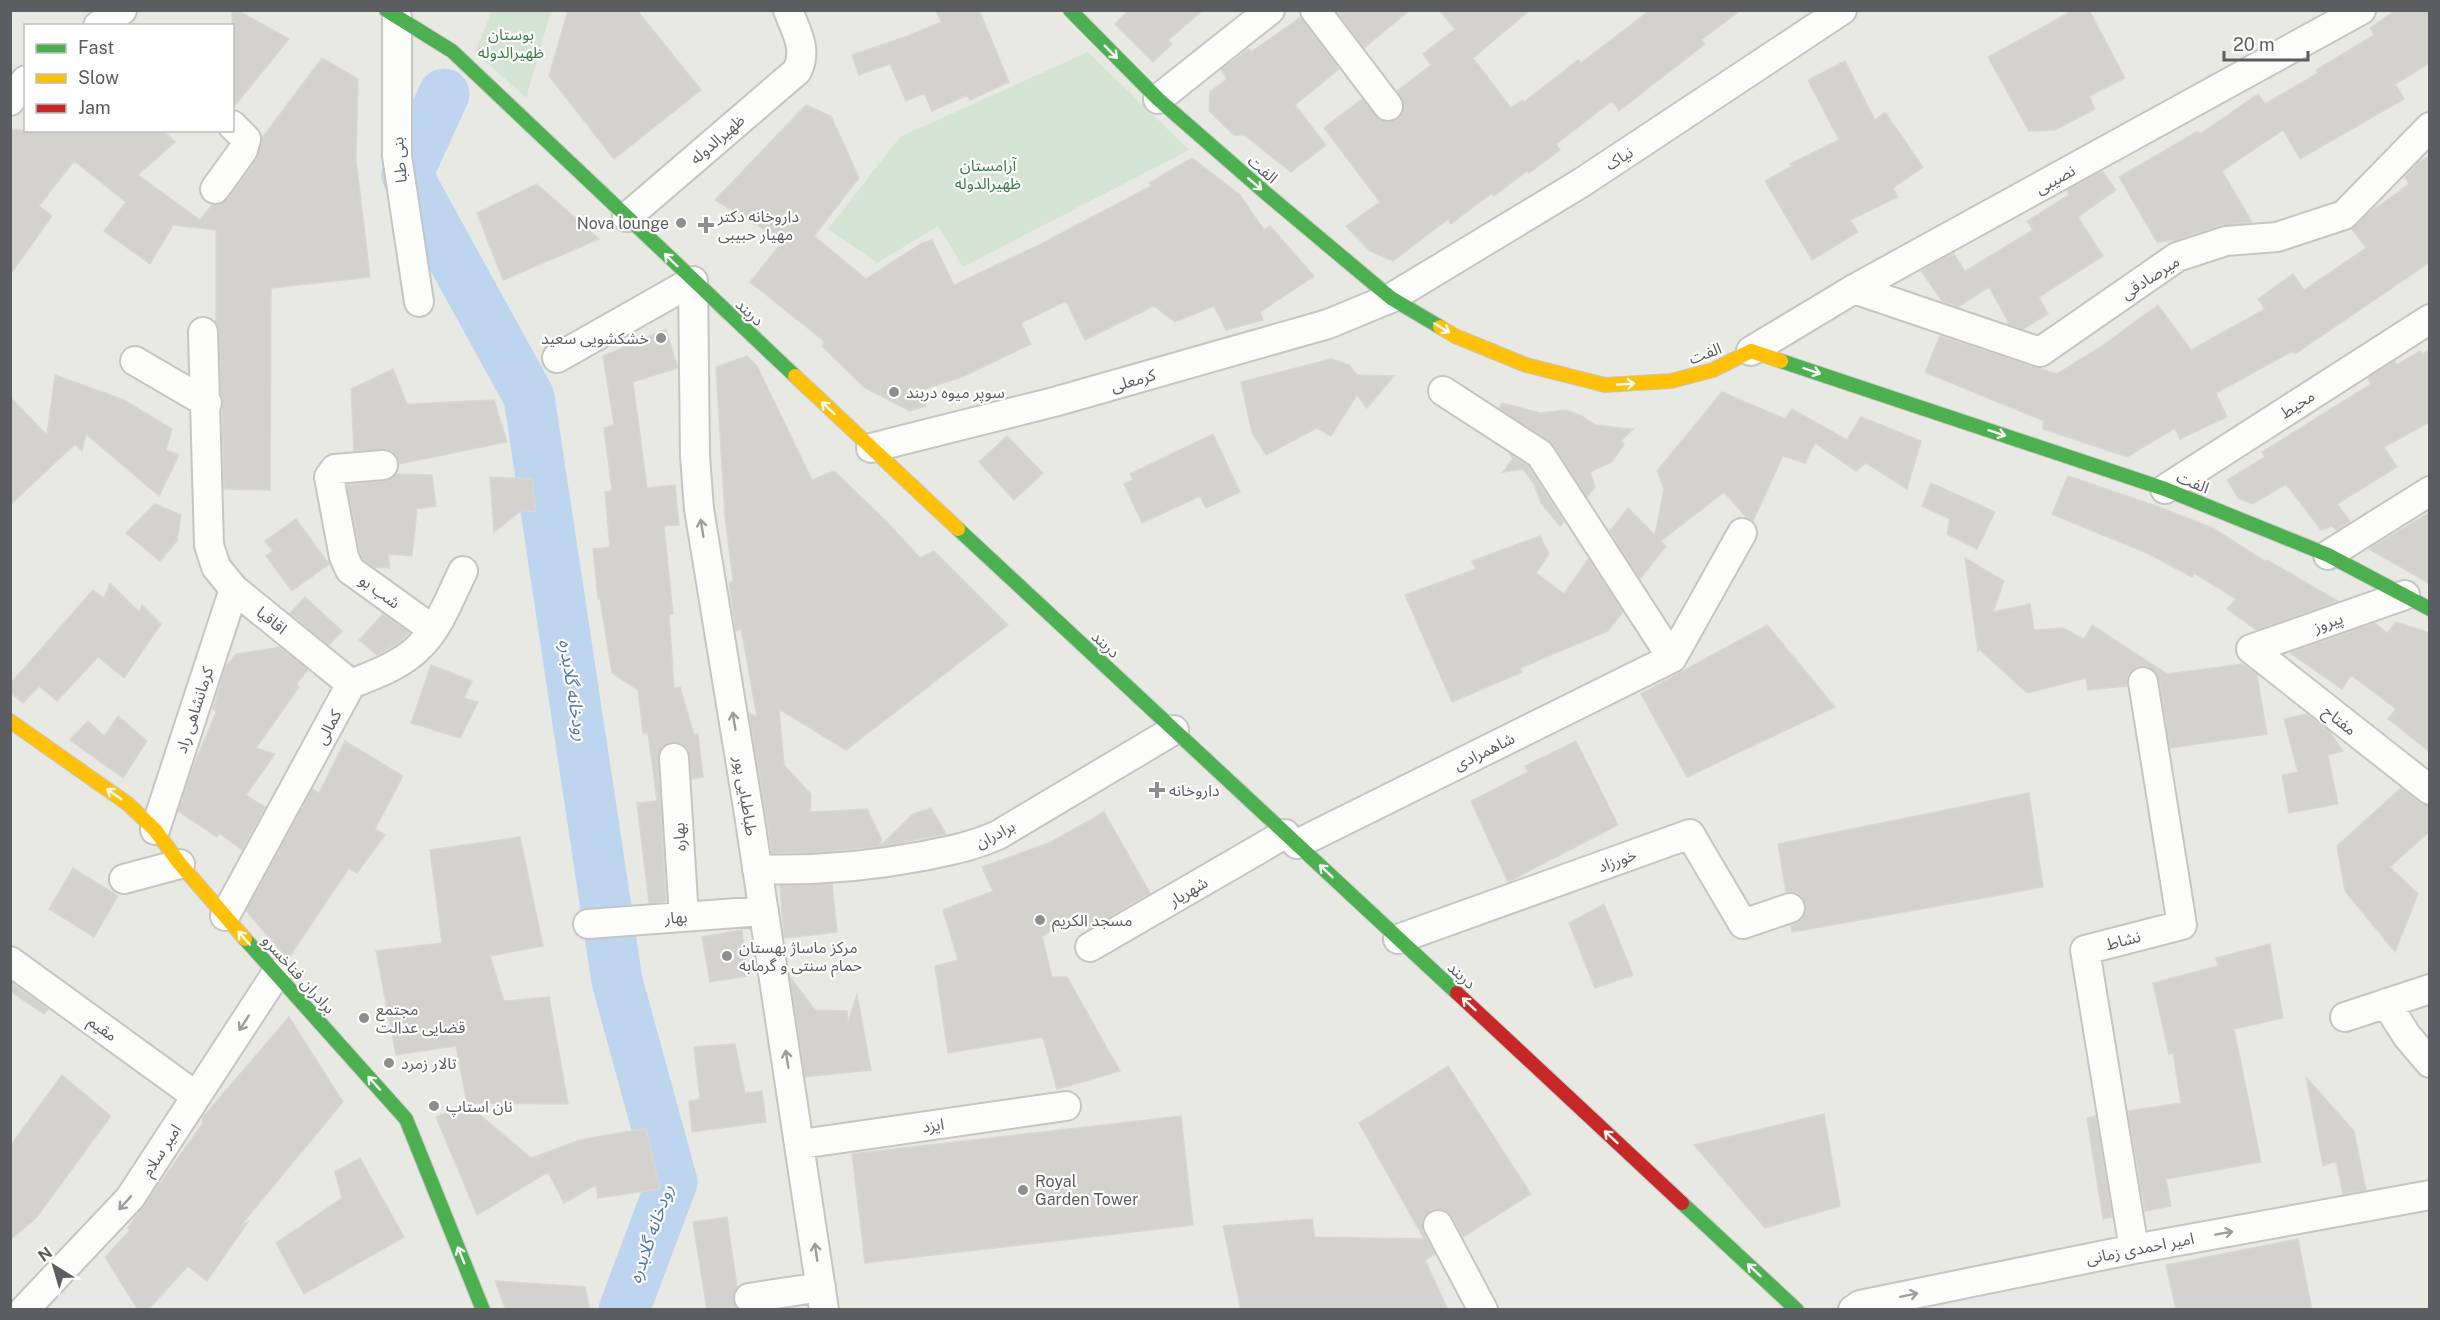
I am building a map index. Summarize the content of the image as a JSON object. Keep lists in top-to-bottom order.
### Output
{
  "streets": {
    "main road": ["الفت", "دربند", "برادران فناخسرو"],
    "street": [
      "ظهیرالدوله",
      "نیاک",
      "بنی طبا",
      "نصیبی",
      "میرصادقی",
      "کرمعلی",
      "محیط",
      "شب بو",
      "اقاقیا",
      "پیروز",
      "کرمانشاهی راد",
      "مفتاح",
      "کمالی",
      "شاهمرادی",
      "طباطبایی پور",
      "برادران",
      "بهاره",
      "خورزاد",
      "شهریار",
      "بهار",
      "نشاط",
      "مقیم",
      "ایزد",
      "امیر سلام",
      "امیر احمدی زمانی"
    ]
  },
  "crossings": [
    ["ظهیرالدوله", "دربند"],
    ["نیاک", "الفت"],
    ["نیاک", "کرمعلی"],
    ["بنی طبا", "دربند"],
    ["الفت", "نصیبی"],
    ["الفت", "کرمعلی"],
    ["الفت", "محیط"],
    ["الفت", "پیروز"],
    ["نصیبی", "میرصادقی"],
    ["دربند", "کرمعلی"],
    ["دربند", "شاهمرادی"],
    ["دربند", "طباطبایی پور"],
    ["دربند", "برادران"],
    ["دربند", "خورزاد"],
    ["دربند", "شهریار"],
    ["اقاقیا", "کرمانشاهی راد"],
    ["اقاقیا", "کمالی"],
    ["پیروز", "مفتاح"],
    ["کرمانشاهی راد", "برادران فناخسرو"],
    ["کمالی", "برادران فناخسرو"],
    ["شاهمرادی", "شهریار"],
    ["طباطبایی پور", "برادران"],
    ["طباطبایی پور", "بهار"],
    ["طباطبایی پور", "ایزد"],
    ["بهاره", "بهار"],
    ["نشاط", "امیر احمدی زمانی"],
    ["برادران فناخسرو", "امیر سلام"],
    ["مقیم", "امیر سلام"]
  ],
  "one_way": [
    "الفت",
    "دربند",
    "طباطبایی پور",
    "برادران فناخسرو",
    "امیر سلام",
    "امیر احمدی زمانی"
  ],
  "water": ["رودخانه گلابدره"],
  "parks": ["بوستان ظهیرالدوله", "آرامستان ظهیرالدوله"],
  "places": {
    "other": [
      "Nova lounge",
      "خشکشویی سعید",
      "سوپر میوه دربند",
      "مسجد الکریم",
      "مرکز ماساژ بهستان حمام سنتی و گرمابه",
      "مجتمع قضایی عدالت",
      "تالار زمرد",
      "نان استاپ",
      "Royal Garden Tower"
    ],
    "health": ["داروخانه دکتر مهیار حبیبی", "داروخانه"]
  },
  "legend": ["Fast", "Slow", "Jam"],
  "scale_bar": "20 m",
  "north": "top left"
}
